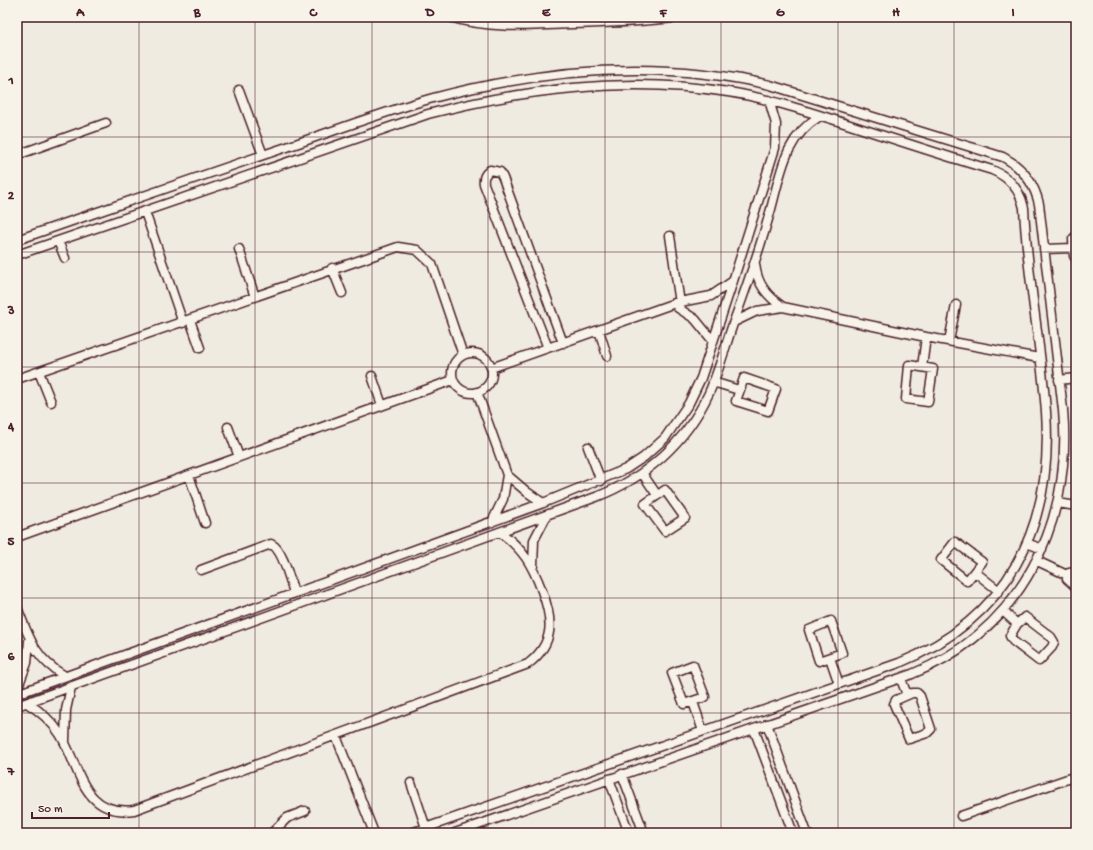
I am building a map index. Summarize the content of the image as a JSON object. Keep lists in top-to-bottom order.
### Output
{
  "scale_bar": "50 m",
  "grid": {
    "columns": [
      "A",
      "B",
      "C",
      "D",
      "E",
      "F",
      "G",
      "H",
      "I"
    ],
    "rows": [
      "1",
      "2",
      "3",
      "4",
      "5",
      "6",
      "7"
    ]
  }
}
